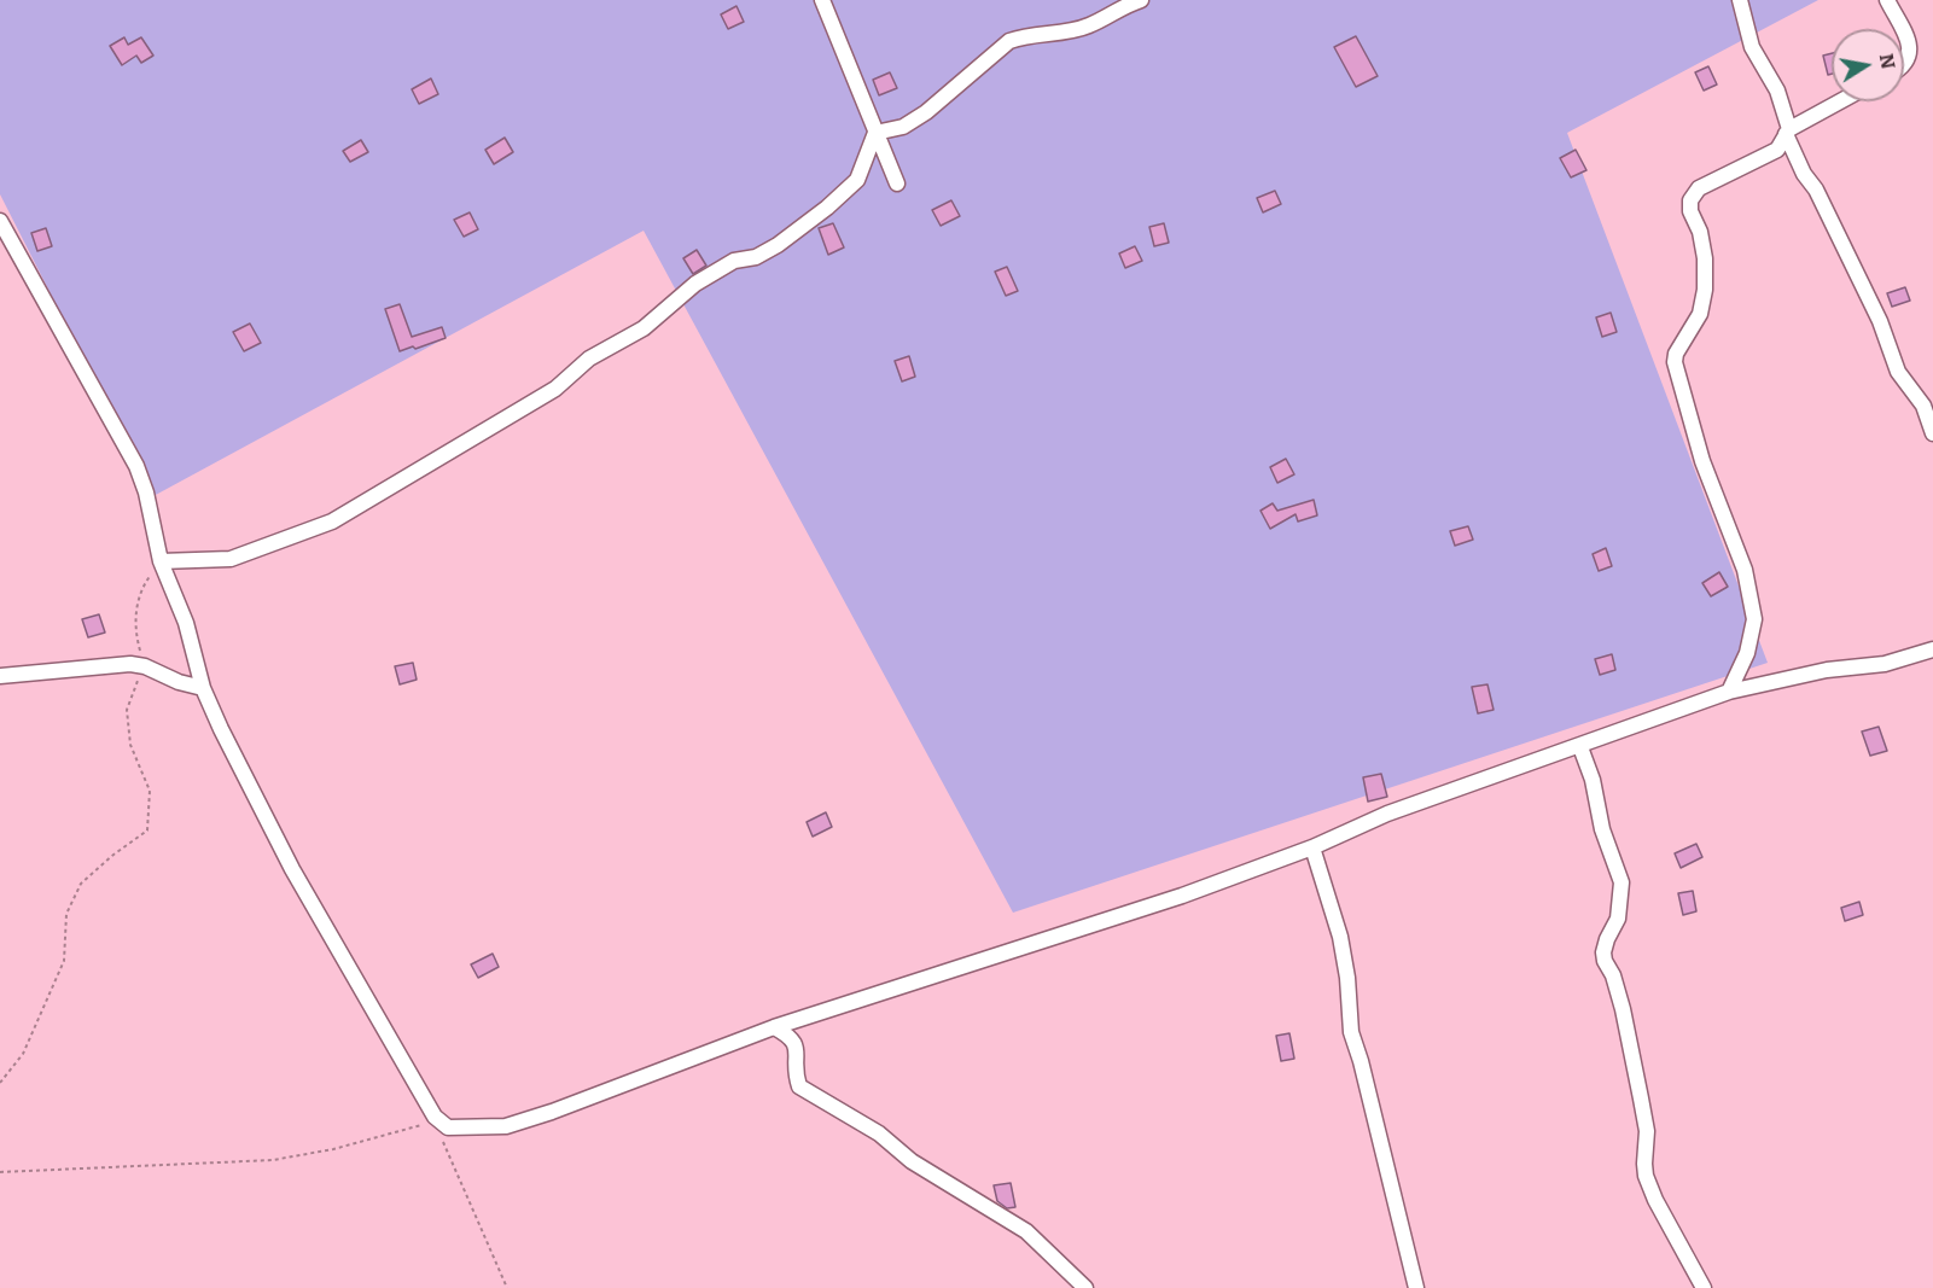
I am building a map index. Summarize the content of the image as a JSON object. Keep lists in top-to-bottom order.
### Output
{
  "north": "right"
}
